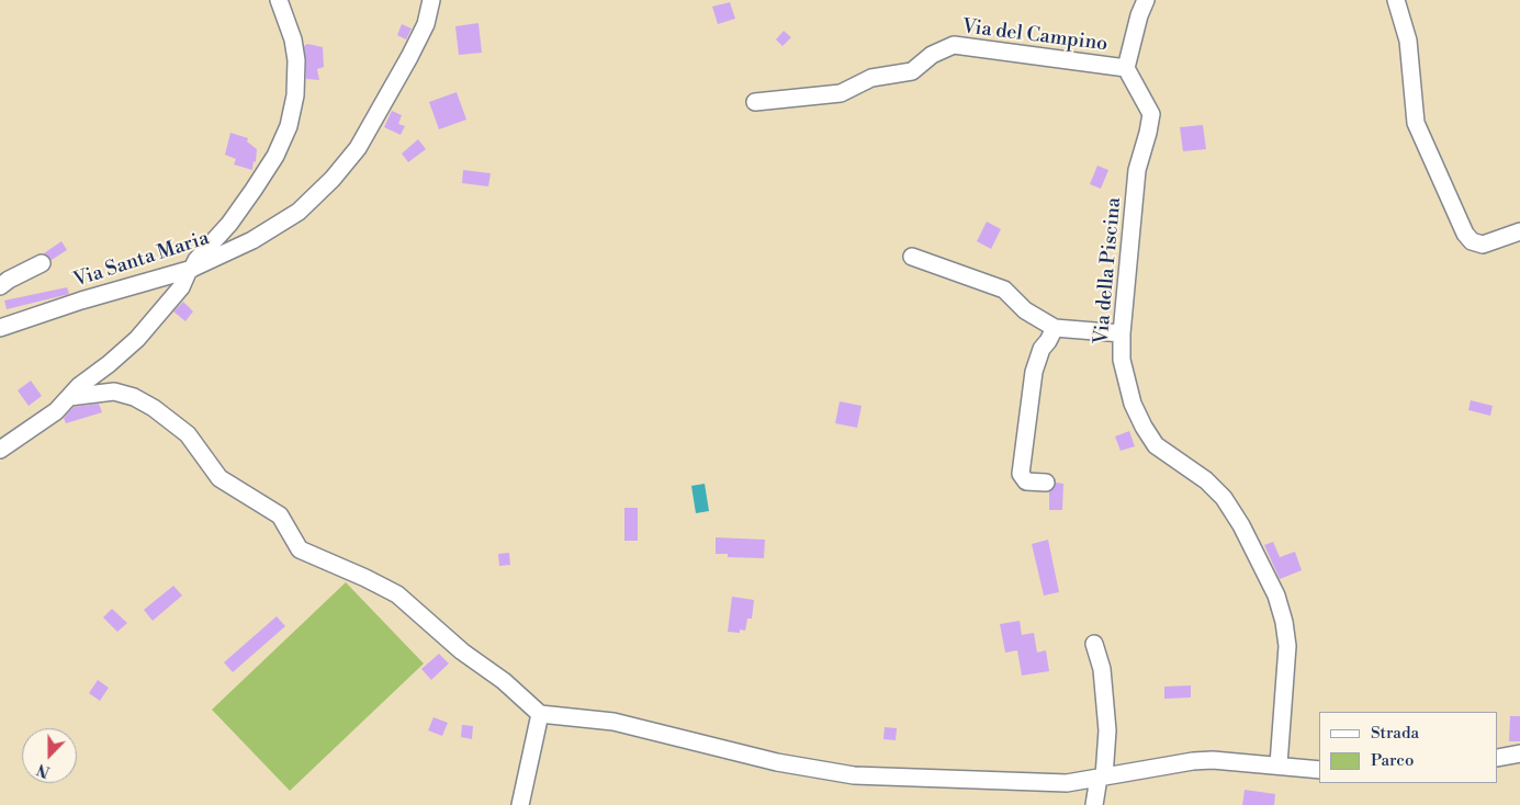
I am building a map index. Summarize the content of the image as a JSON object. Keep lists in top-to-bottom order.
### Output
{
  "streets": {
    "street": ["Via del Campino", "Via Santa Maria", "Via della Piscina"]
  },
  "crossings": [
    ["Via del Campino", "Via della Piscina"]
  ],
  "legend": ["Strada", "Parco"],
  "north": "bottom"
}
